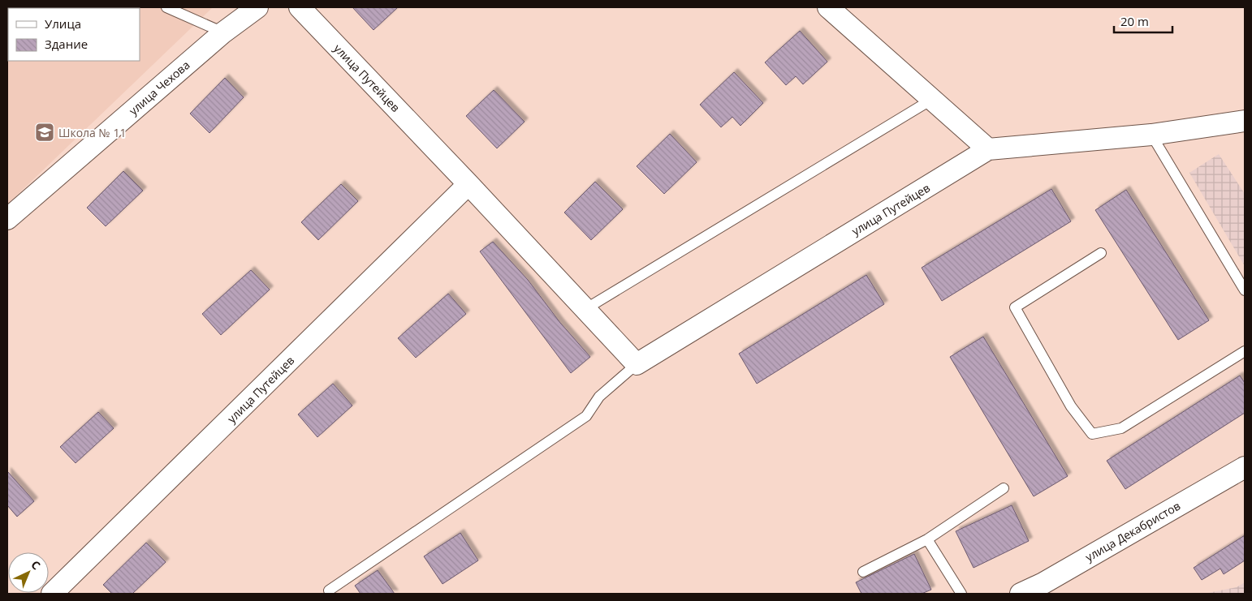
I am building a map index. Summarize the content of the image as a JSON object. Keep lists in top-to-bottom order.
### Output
{
  "streets": {
    "street": ["улица Путейцев", "улица Чехова", "улица Декабристов"]
  },
  "places": {
    "school or university": ["Школа № 11"]
  },
  "legend": ["Улица", "Здание"],
  "scale_bar": "20 m",
  "north": "top right"
}
